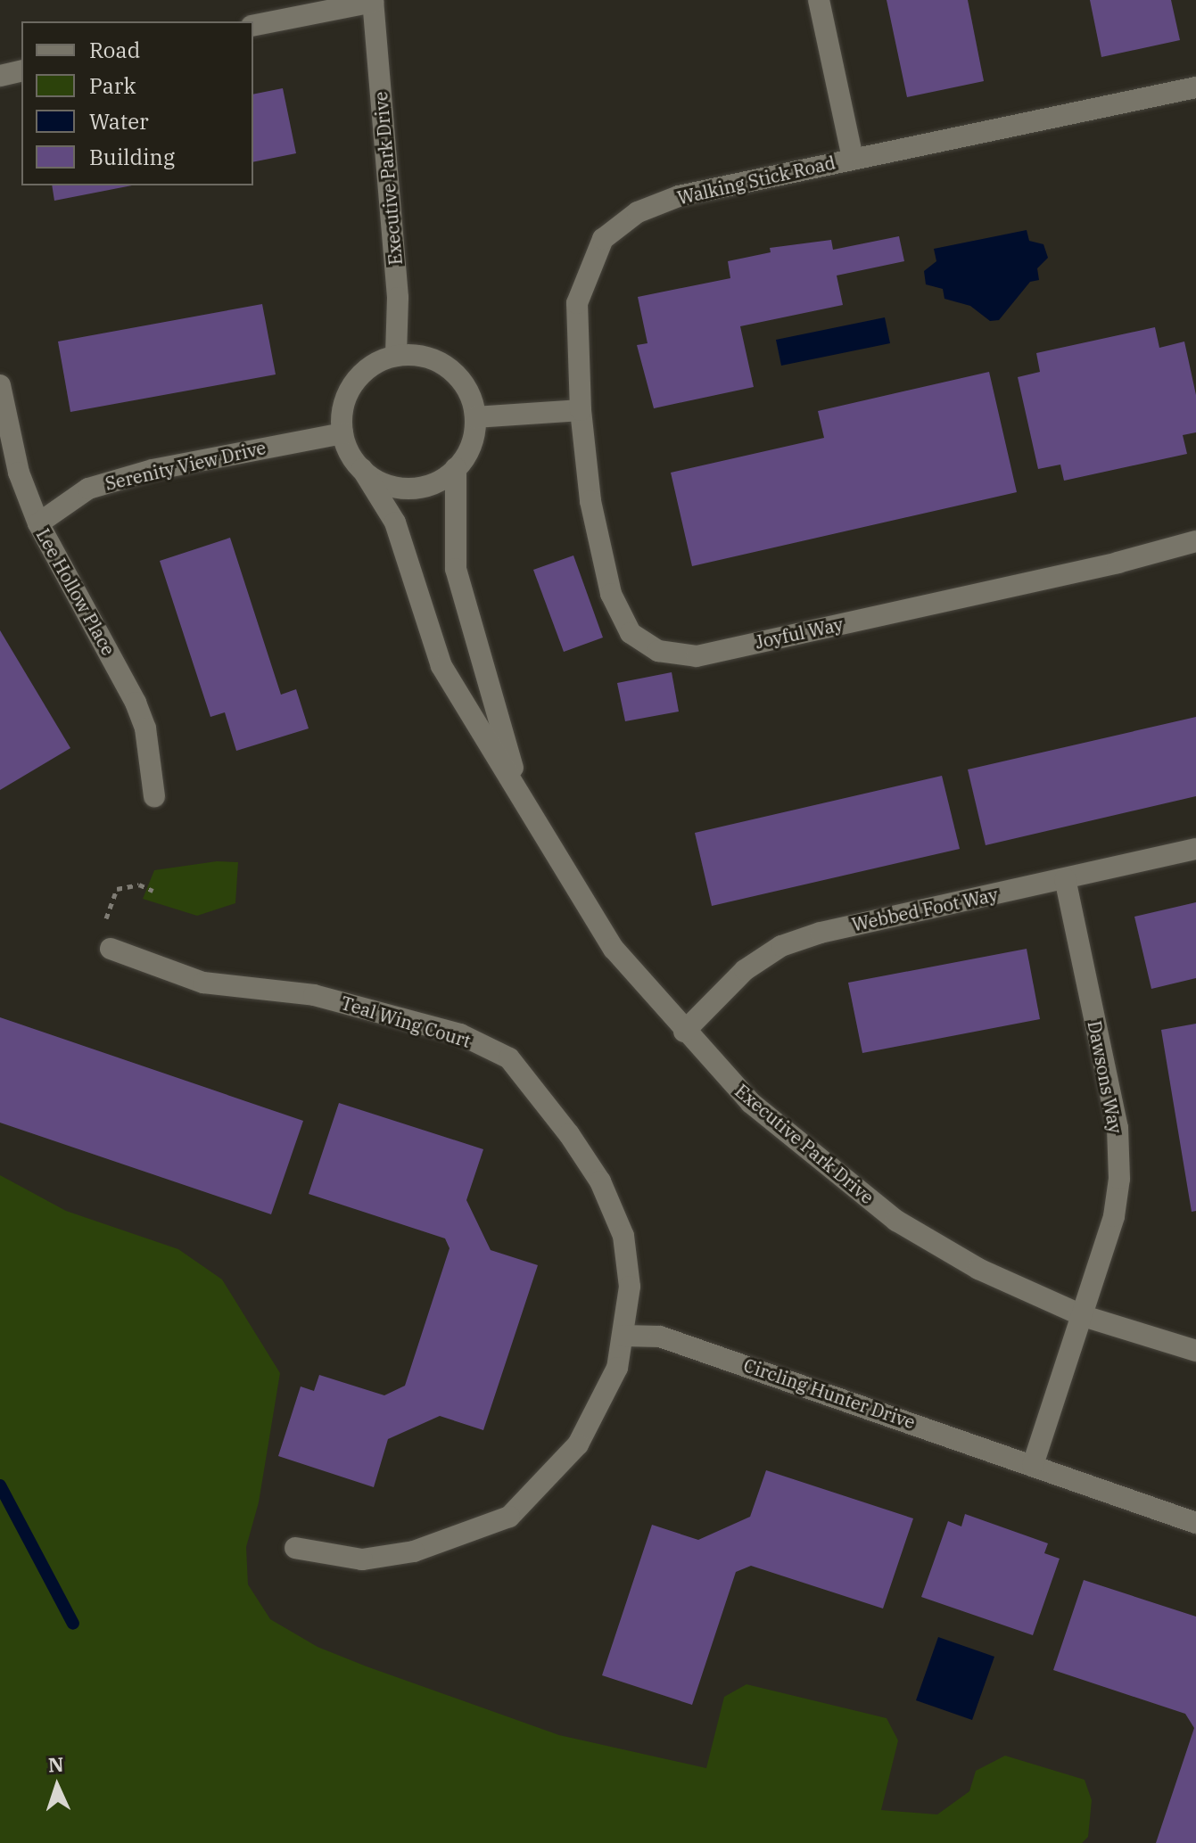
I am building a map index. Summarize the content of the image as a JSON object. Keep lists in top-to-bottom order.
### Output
{
  "streets": {
    "street": [
      "Executive Park Drive",
      "Walking Stick Road",
      "Serenity View Drive",
      "Lee Hollow Place",
      "Joyful Way",
      "Webbed Foot Way",
      "Teal Wing Court",
      "Dawsons Way",
      "Circling Hunter Drive"
    ]
  },
  "crossings": [
    ["Executive Park Drive", "Serenity View Drive"],
    ["Executive Park Drive", "Webbed Foot Way"],
    ["Executive Park Drive", "Dawsons Way"],
    ["Walking Stick Road", "Joyful Way"],
    ["Serenity View Drive", "Lee Hollow Place"],
    ["Webbed Foot Way", "Dawsons Way"],
    ["Teal Wing Court", "Circling Hunter Drive"]
  ],
  "legend": [
    "Road",
    "Park",
    "Water",
    "Building"
  ],
  "north": "top"
}
